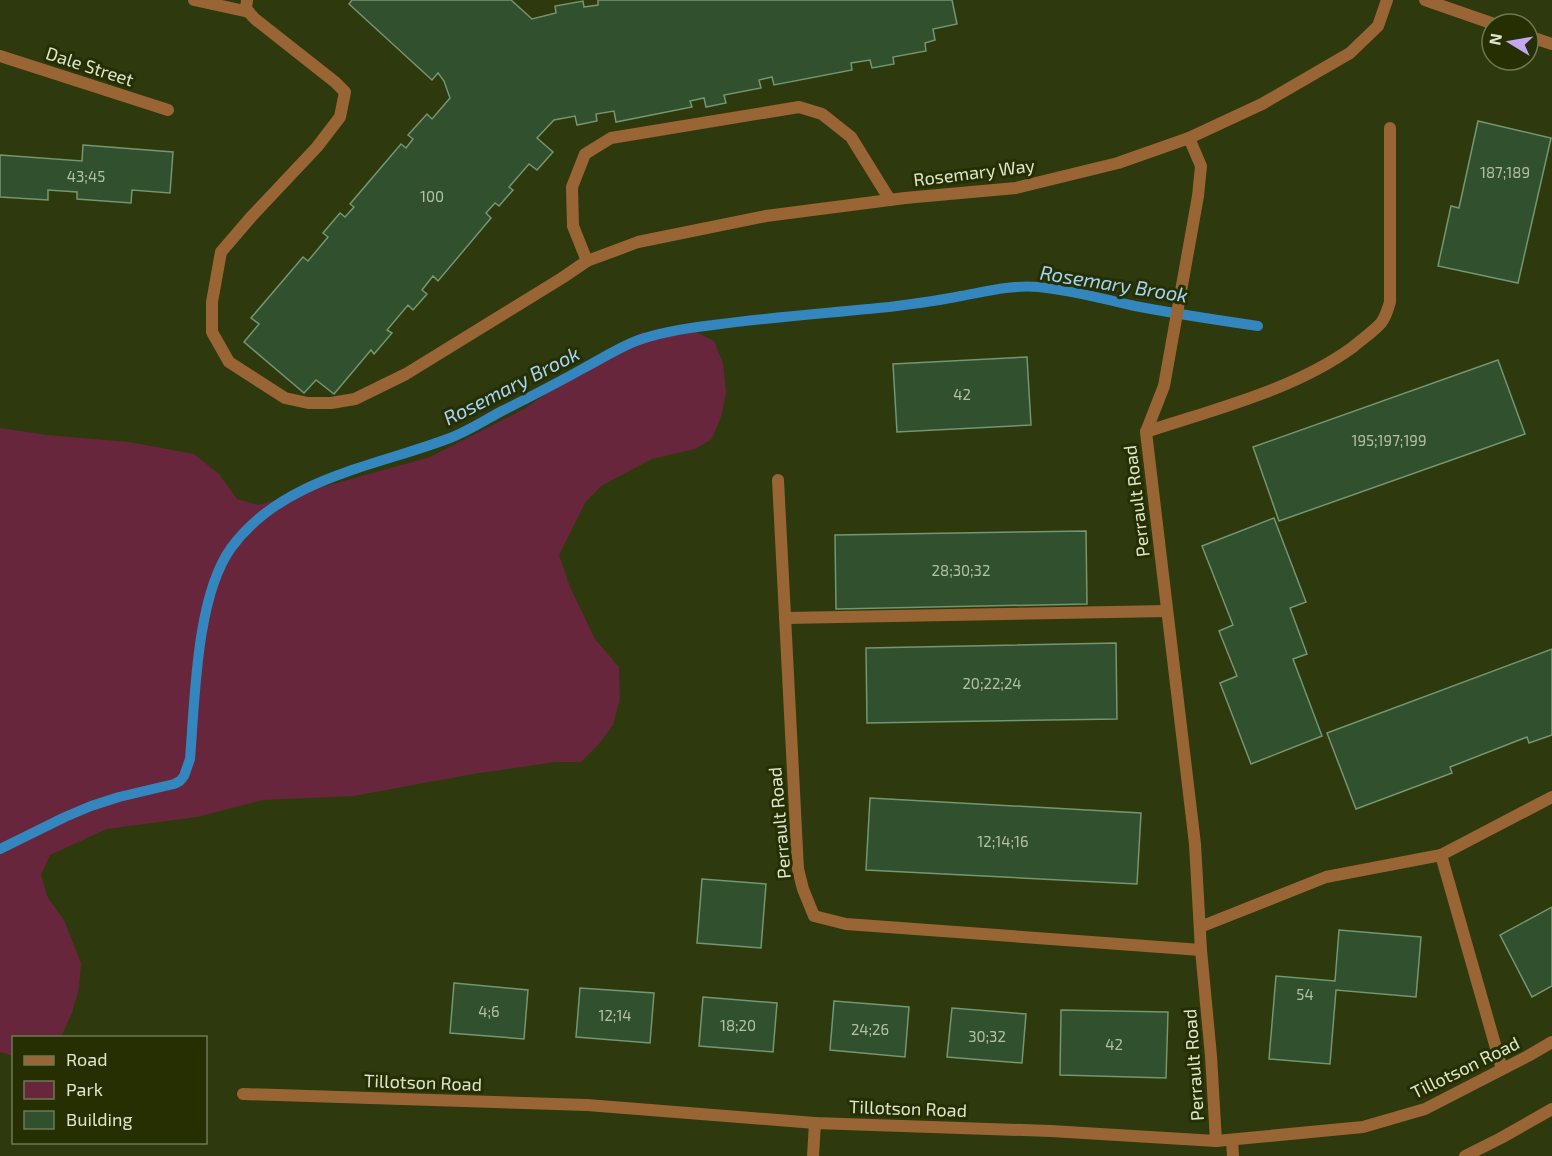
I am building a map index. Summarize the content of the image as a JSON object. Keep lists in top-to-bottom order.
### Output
{
  "streets": {
    "street": [
      "Dale Street",
      "Rosemary Way",
      "Perrault Road",
      "Tillotson Road"
    ]
  },
  "crossings": [
    ["Perrault Road", "Tillotson Road"]
  ],
  "water": ["Rosemary Brook"],
  "house_numbers": [
    "187;189",
    "43;45",
    "100",
    "42",
    "195;197;199",
    "28;30;32",
    "20;22;24",
    "12;14;16",
    "54",
    "4;6",
    "12;14",
    "18;20",
    "24;26",
    "30;32",
    "42"
  ],
  "legend": ["Road", "Park", "Building"],
  "north": "left"
}
